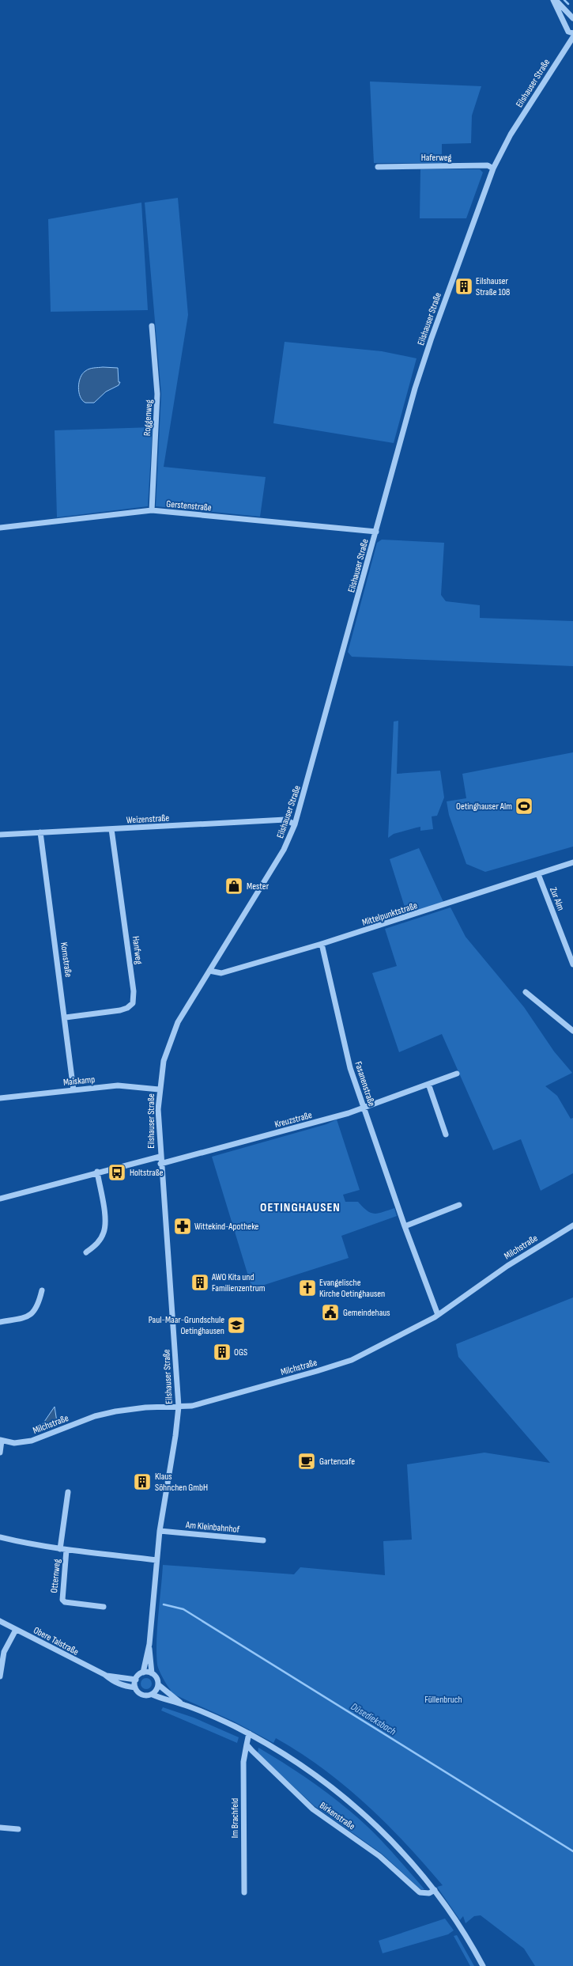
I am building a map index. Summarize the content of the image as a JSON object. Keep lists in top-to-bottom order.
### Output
{
  "streets": {
    "street": [
      "Eilshauser Straße",
      "Haferweg",
      "Roggenweg",
      "Gerstenstraße",
      "Weizenstraße",
      "Zur Alm",
      "Mittelpunktstraße",
      "Hanfweg",
      "Kornstraße",
      "Maiskamp",
      "Fasanenstraße",
      "Kreuzstraße",
      "Milchstraße",
      "Am Kleinbahnhof",
      "Otternweg",
      "Obere Talstraße",
      "Birkenstraße",
      "Im Brachfeld"
    ]
  },
  "crossings": [
    ["Eilshauser Straße", "Haferweg"],
    ["Eilshauser Straße", "Gerstenstraße"],
    ["Eilshauser Straße", "Weizenstraße"],
    ["Eilshauser Straße", "Mittelpunktstraße"],
    ["Eilshauser Straße", "Maiskamp"],
    ["Eilshauser Straße", "Kreuzstraße"],
    ["Eilshauser Straße", "Milchstraße"],
    ["Eilshauser Straße", "Am Kleinbahnhof"],
    ["Eilshauser Straße", "Obere Talstraße"],
    ["Eilshauser Straße", "Birkenstraße"],
    ["Roggenweg", "Gerstenstraße"],
    ["Weizenstraße", "Hanfweg"],
    ["Weizenstraße", "Kornstraße"],
    ["Zur Alm", "Mittelpunktstraße"],
    ["Mittelpunktstraße", "Fasanenstraße"],
    ["Hanfweg", "Kornstraße"],
    ["Kornstraße", "Maiskamp"],
    ["Fasanenstraße", "Kreuzstraße"],
    ["Fasanenstraße", "Milchstraße"],
    ["Obere Talstraße", "Birkenstraße"],
    ["Birkenstraße", "Im Brachfeld"]
  ],
  "districts": ["OETINGHAUSEN"],
  "water": ["Düsedieksbach"],
  "parks": ["Füllenbruch"],
  "places": {
    "building": [
      "Eilshauser Straße 108",
      "AWO Kita und Familienzentrum",
      "OGS",
      "Klaus Söhnchen GmbH"
    ],
    "sports": ["Oetinghauser Alm"],
    "shop": ["Mester"],
    "bus stop": ["Holtstraße"],
    "pharmacy": ["Wittekind-Apotheke"],
    "church": ["Evangelische Kirche Oetinghausen"],
    "public building": ["Gemeindehaus"],
    "school or university": ["Paul-Maar-Grundschule Oetinghausen"],
    "cafe": ["Gartencafe"]
  }
}
